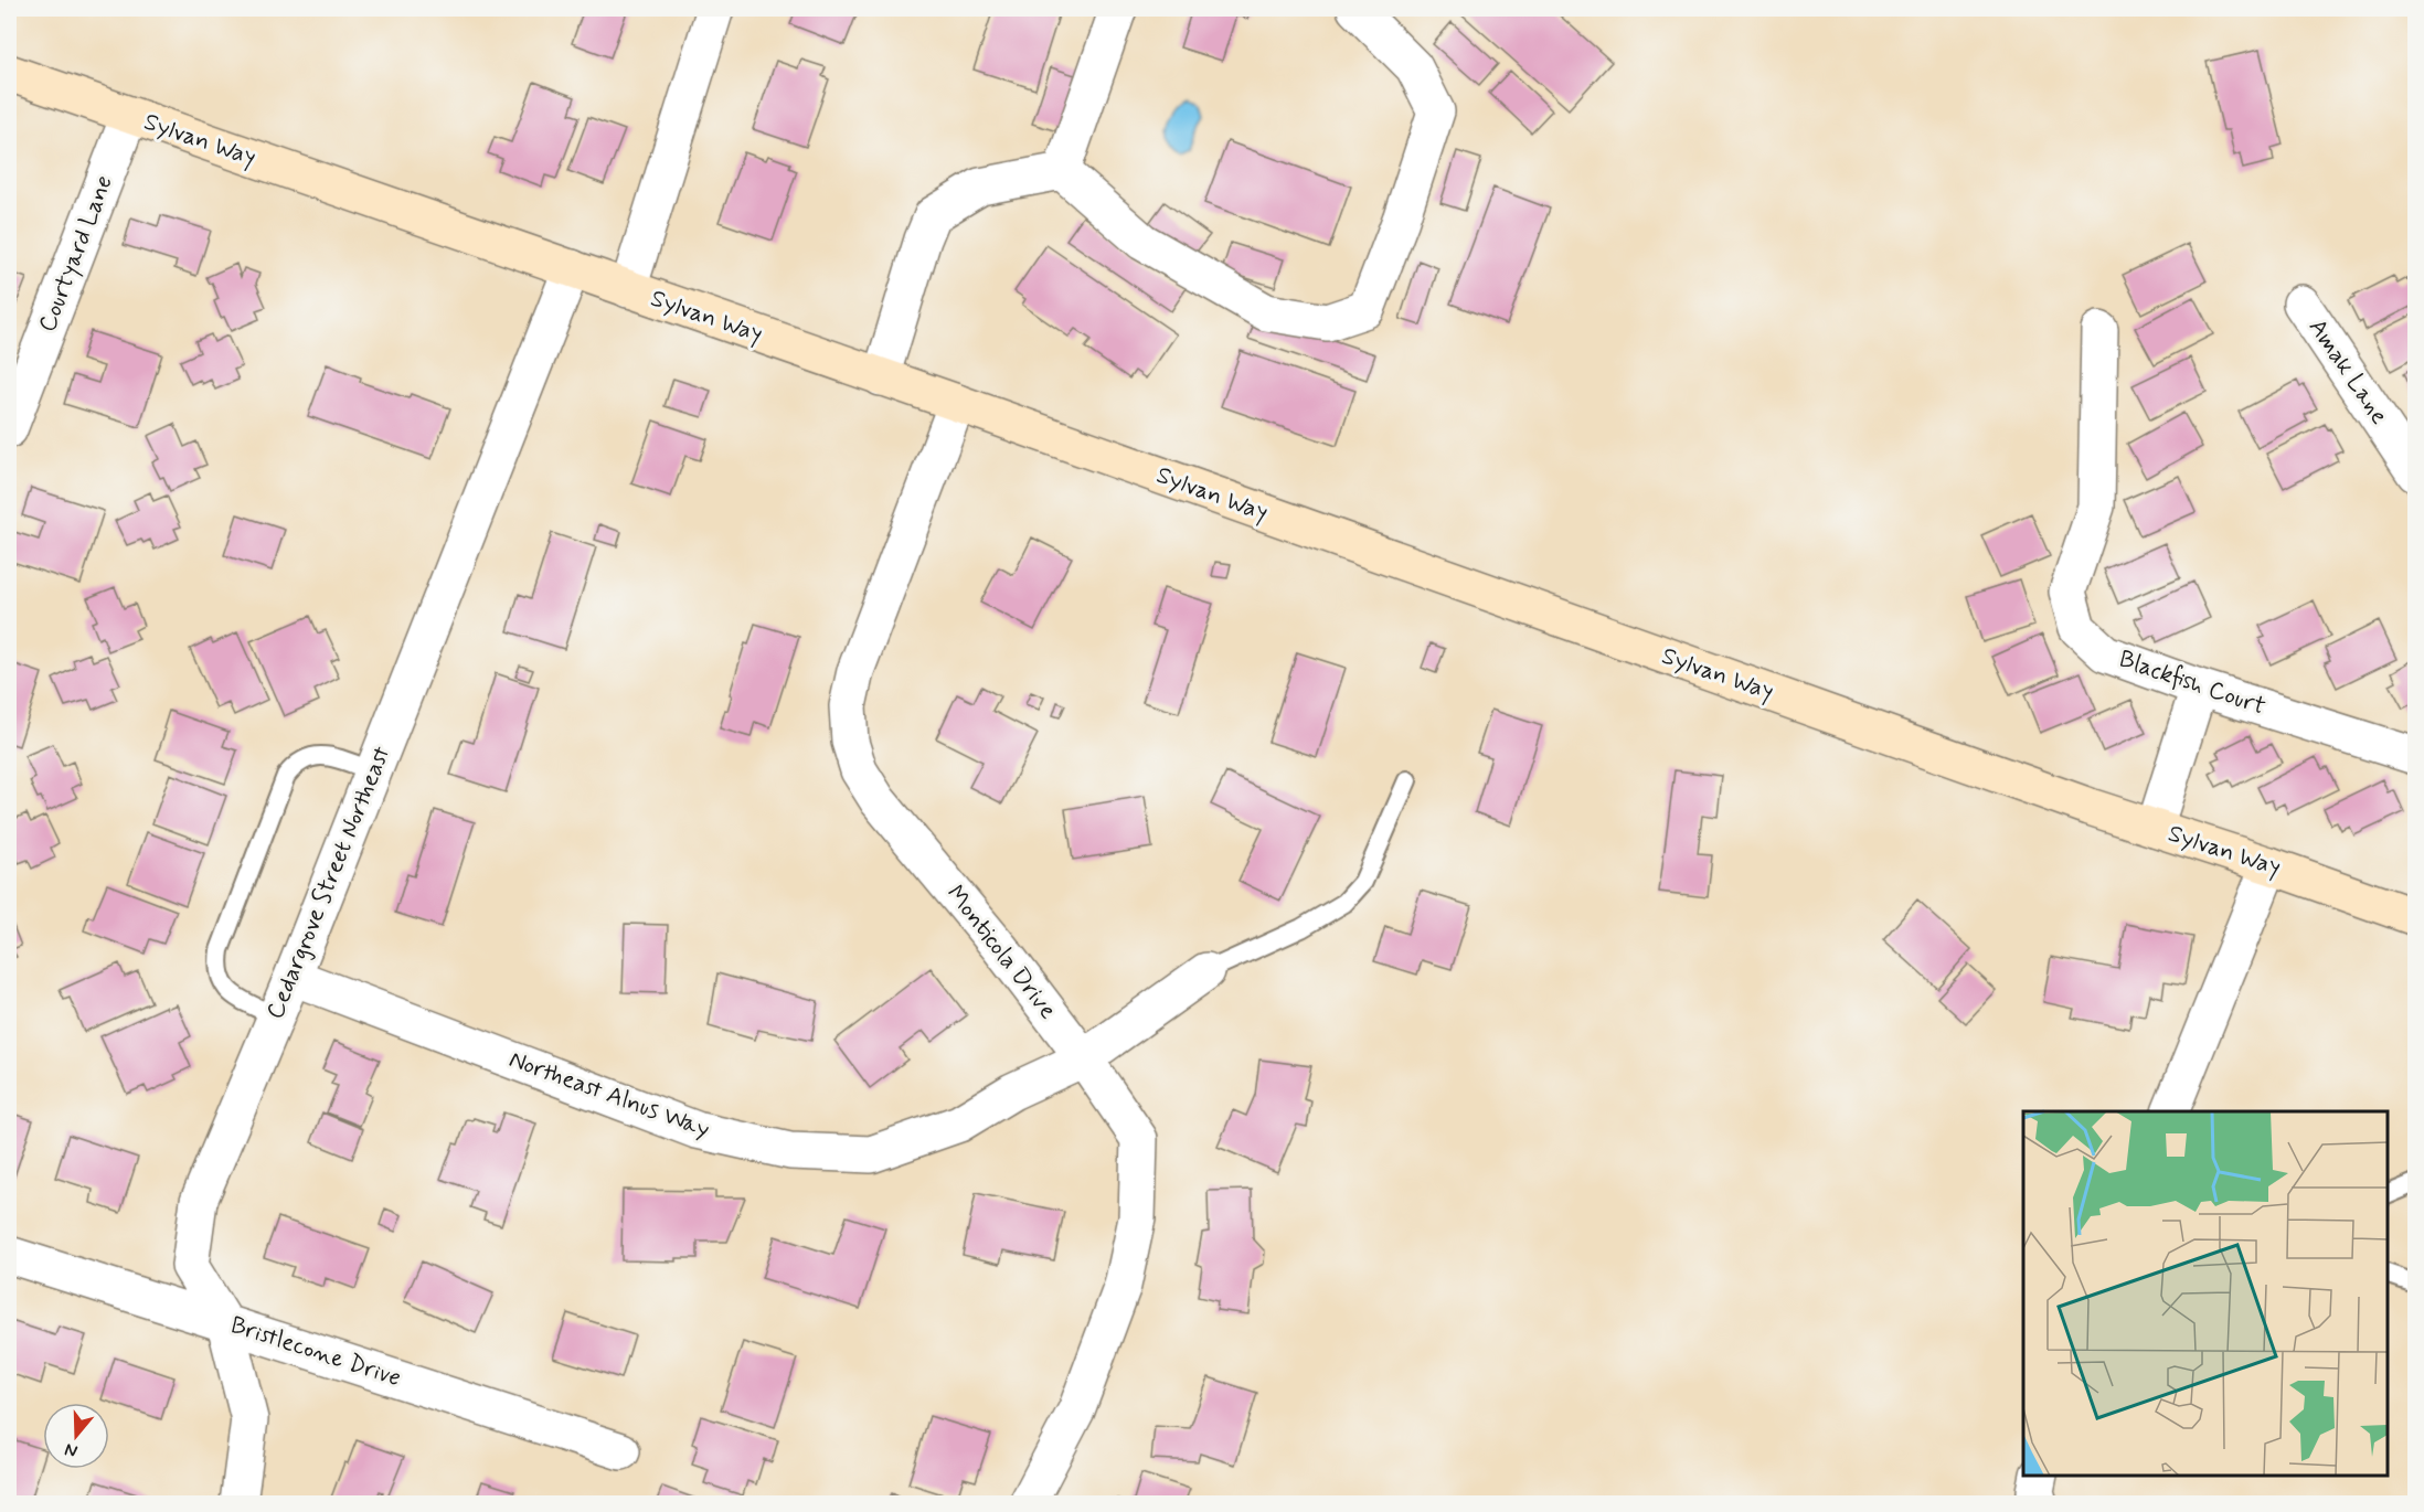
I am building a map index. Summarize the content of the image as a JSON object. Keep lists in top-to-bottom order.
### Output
{
  "streets": {
    "main road": ["Sylvan Way"],
    "street": [
      "Courtyard Lane",
      "Amak Lane",
      "Blackfish Court",
      "Cedargrove Street Northeast",
      "Monticola Drive",
      "Northeast Alnus Way",
      "Bristlecone Drive"
    ]
  },
  "crossings": [
    ["Sylvan Way", "Courtyard Lane"],
    ["Sylvan Way", "Cedargrove Street Northeast"],
    ["Sylvan Way", "Monticola Drive"],
    ["Cedargrove Street Northeast", "Northeast Alnus Way"],
    ["Cedargrove Street Northeast", "Bristlecone Drive"],
    ["Monticola Drive", "Northeast Alnus Way"]
  ],
  "north": "bottom"
}
